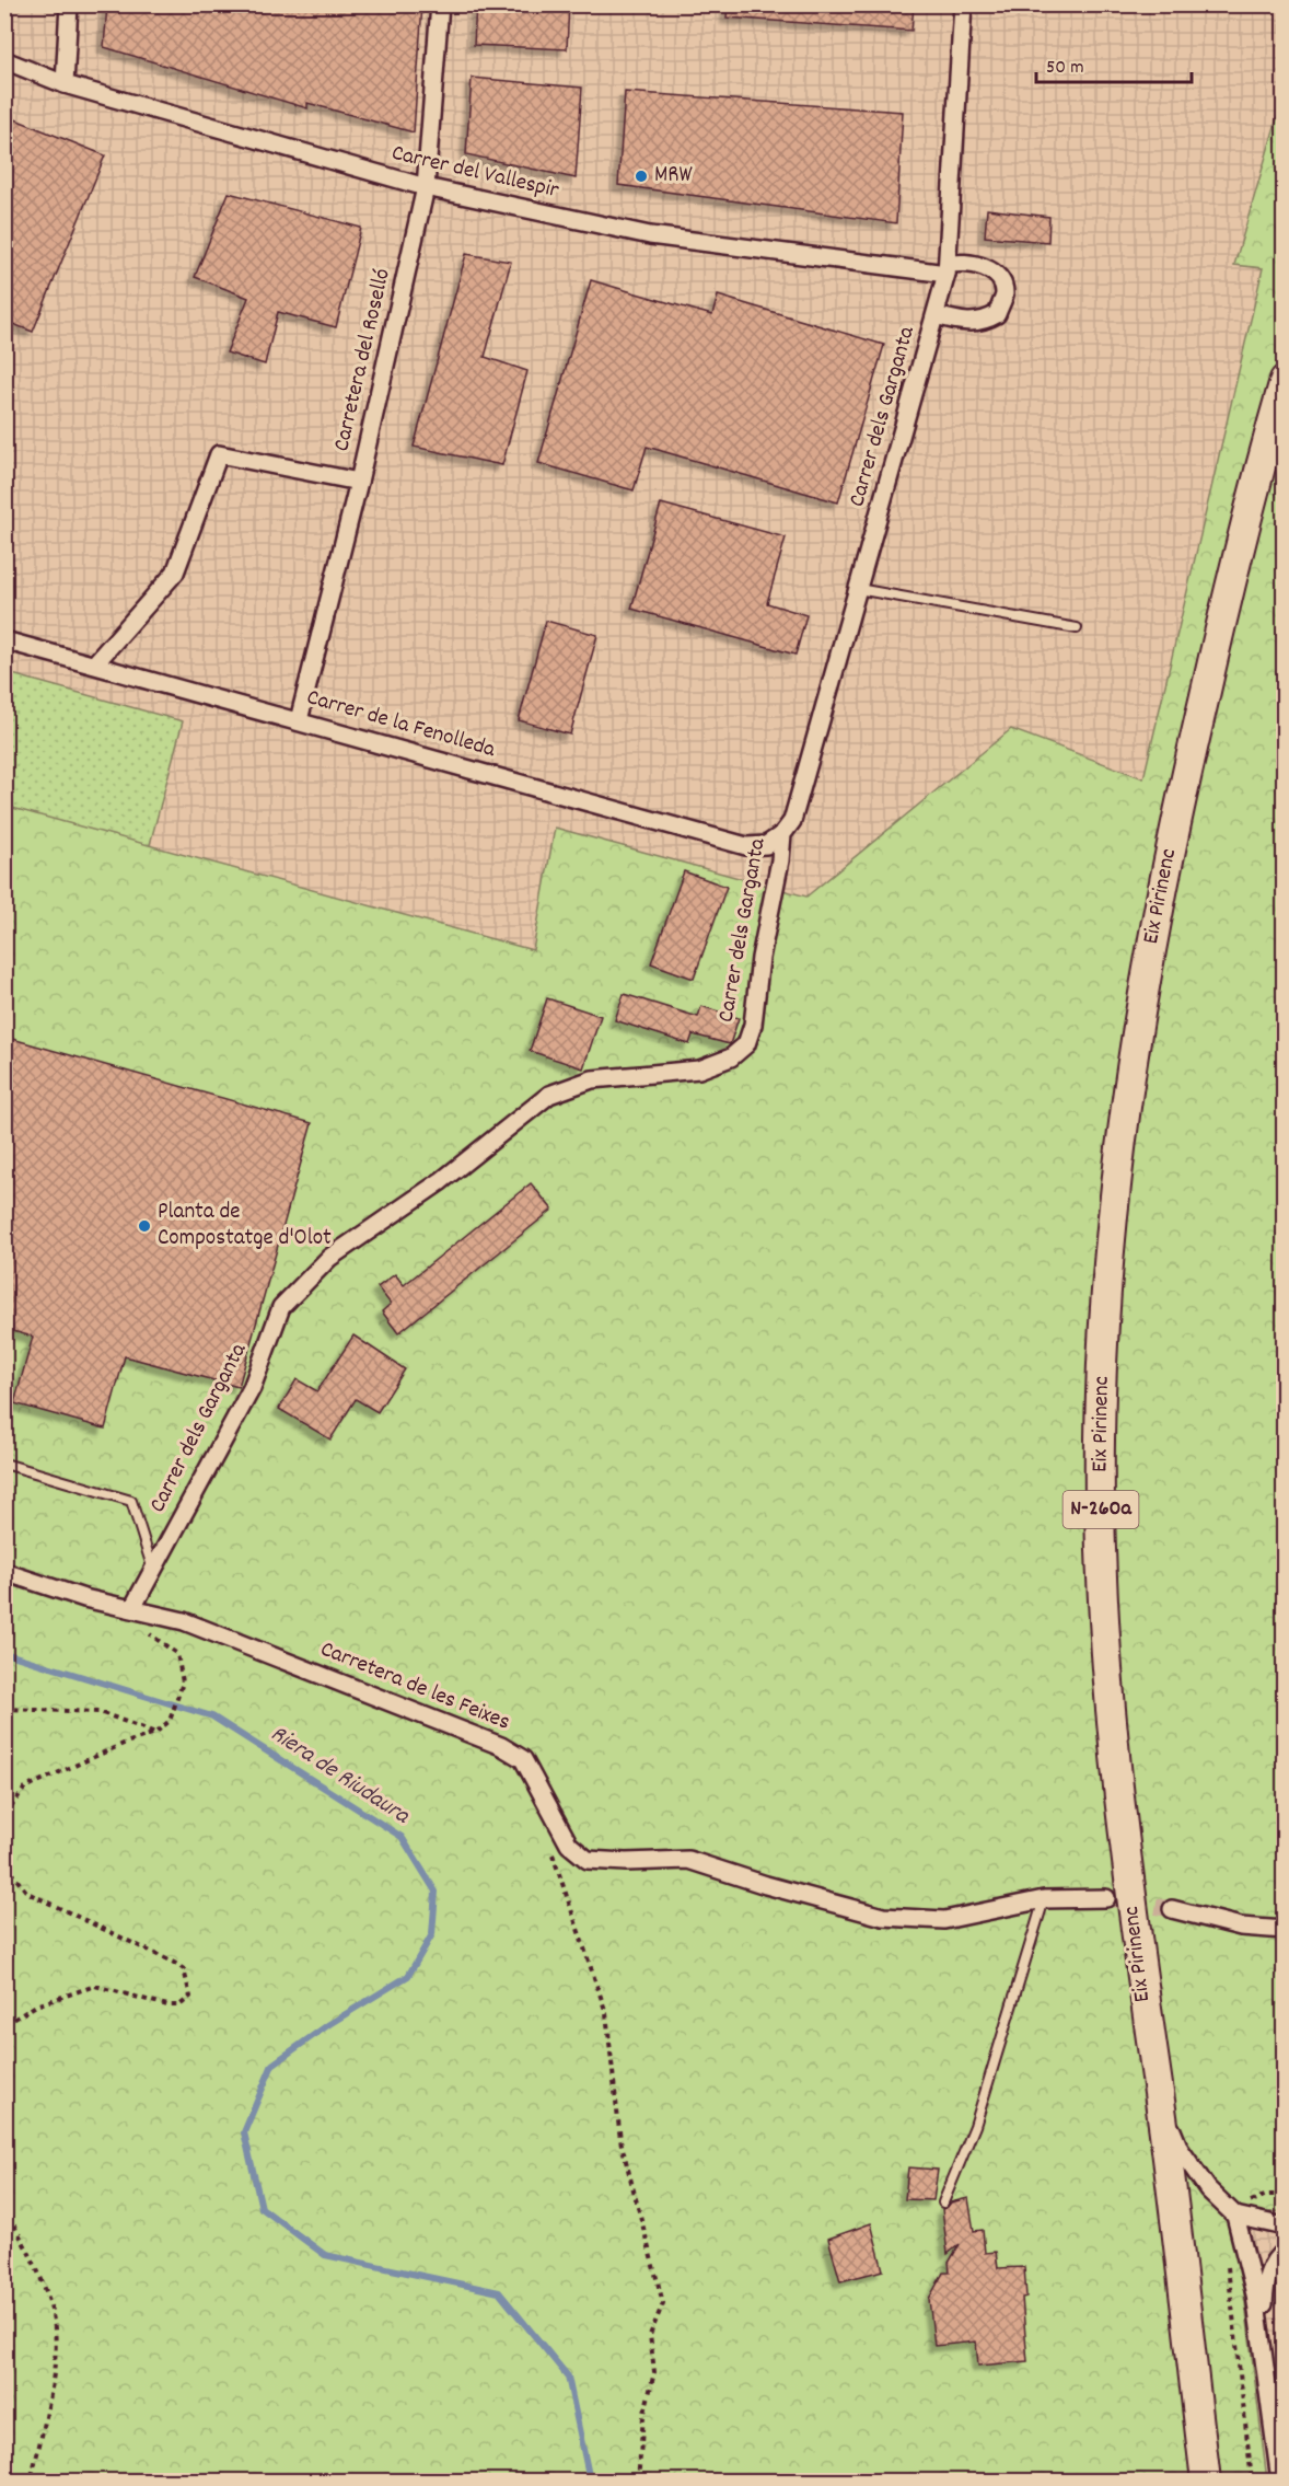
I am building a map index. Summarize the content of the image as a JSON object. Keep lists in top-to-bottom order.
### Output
{
  "streets": {
    "main road": ["Eix Pirinenc", "N-260a"],
    "street": [
      "Carrer del Vallespir",
      "Carretera del Roselló",
      "Carrer dels Garganta",
      "Carrer de la Fenolleda",
      "Carretera de les Feixes"
    ]
  },
  "crossings": [
    ["Carrer del Vallespir", "Carretera del Roselló"],
    ["Carrer del Vallespir", "Carrer dels Garganta"],
    ["Carretera del Roselló", "Carrer de la Fenolleda"],
    ["Carrer dels Garganta", "Carrer de la Fenolleda"],
    ["Carrer dels Garganta", "Carretera de les Feixes"],
    ["Eix Pirinenc", "N-260a"]
  ],
  "water": ["Riera de Riudaura"],
  "places": ["MRW", "Planta de Compostatge d'Olot"],
  "scale_bar": "50 m"
}
